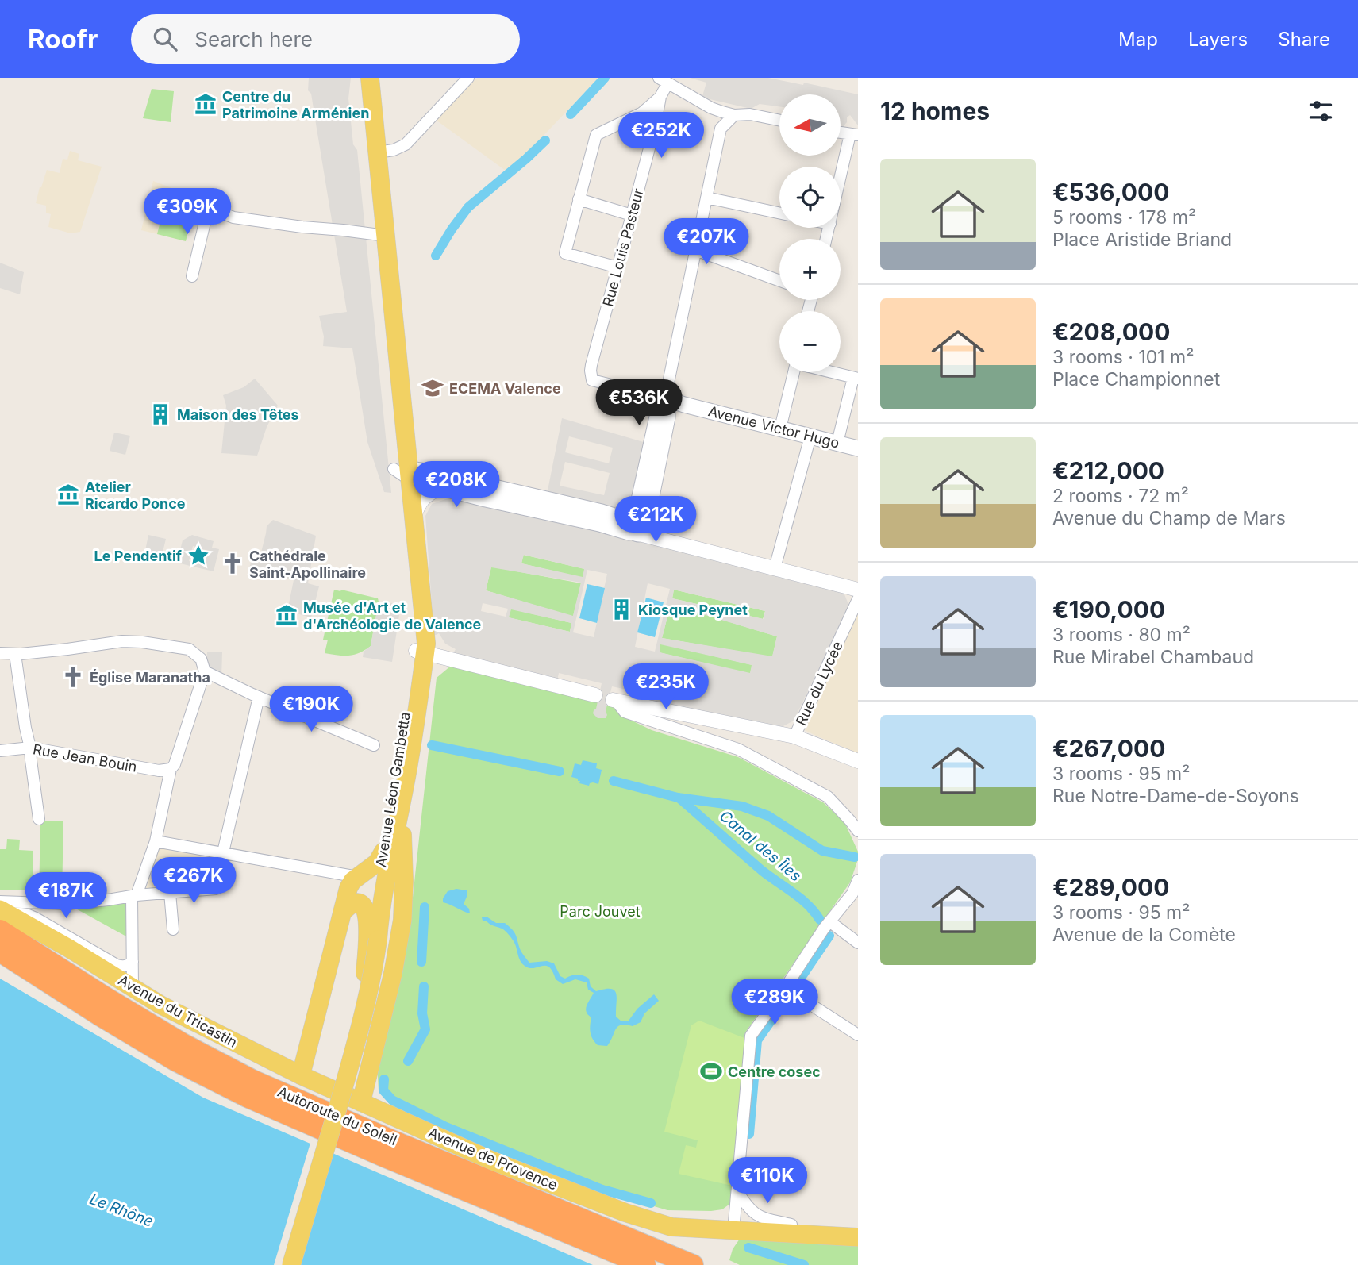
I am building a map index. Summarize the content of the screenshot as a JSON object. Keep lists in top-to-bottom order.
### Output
{
  "streets": {
    "highway": ["Autoroute du Soleil"],
    "main road": [
      "Avenue Victor Hugo",
      "Avenue Léon Gambetta",
      "Avenue du Tricastin",
      "Avenue de Provence"
    ],
    "street": ["Rue Louis Pasteur", "Rue du Lycée", "Rue Jean Bouin"]
  },
  "crossings": [
    ["Rue Louis Pasteur", "Avenue Victor Hugo"],
    ["Avenue du Tricastin", "Autoroute du Soleil"],
    ["Avenue du Tricastin", "Avenue de Provence"]
  ],
  "water": ["Canal des Îles", "Le Rhône"],
  "parks": ["Parc Jouvet"],
  "places": {
    "museum": ["Centre du Patrimoine Arménien", "Atelier Ricardo Ponce", "Musée d'Art et d'Archéologie de Valence"],
    "school or university": ["ECEMA Valence"],
    "building": ["Maison des Têtes", "Kiosque Peynet"],
    "place": ["Le Pendentif"],
    "church": ["Cathédrale Saint-Apollinaire", "Église Maranatha"],
    "sports": ["Centre cosec"]
  },
  "north": "left",
  "page": {
    "header": "Roofr",
    "search": "Search here",
    "nav": ["Map", "Layers", "Share"],
    "heading": "12 homes",
    "map_buttons": ["+", "−"],
    "price": [
      "€252K",
      "€309K",
      "€207K",
      "€536K",
      "€208K",
      "€212K",
      "€235K",
      "€190K",
      "€267K",
      "€187K",
      "€289K",
      "€110K"
    ],
    "list": [
      {
        "name": "€536,000",
        "note": "5 rooms · 178 m² · Place Aristide Briand"
      },
      {
        "name": "€208,000",
        "note": "3 rooms · 101 m² · Place Championnet"
      },
      {
        "name": "€212,000",
        "note": "2 rooms · 72 m² · Avenue du Champ de Mars"
      },
      {
        "name": "€190,000",
        "note": "3 rooms · 80 m² · Rue Mirabel Chambaud"
      },
      {
        "name": "€267,000",
        "note": "3 rooms · 95 m² · Rue Notre-Dame-de-Soyons"
      },
      {
        "name": "€289,000",
        "note": "3 rooms · 95 m² · Avenue de la Comète"
      }
    ]
  }
}
